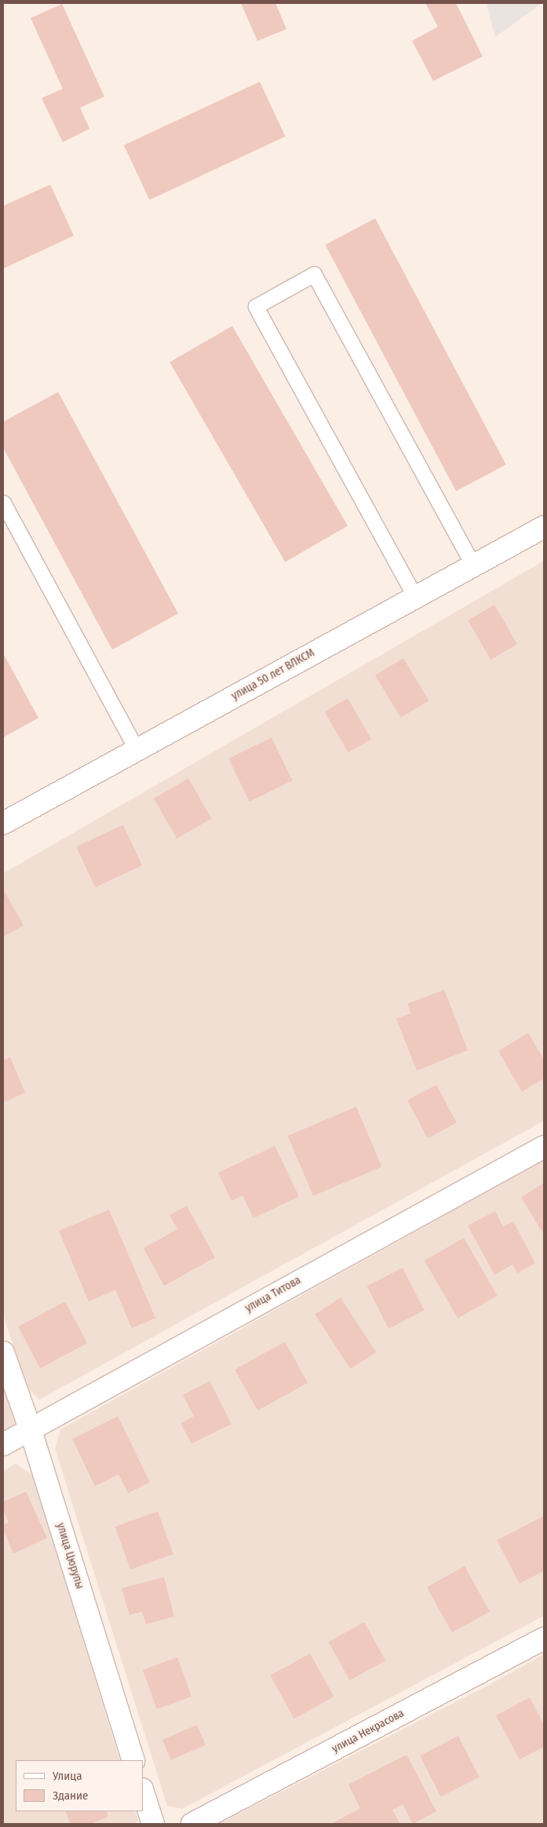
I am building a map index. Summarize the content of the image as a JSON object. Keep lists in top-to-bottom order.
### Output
{
  "streets": {
    "street": [
      "улица 50 лет ВЛКСМ",
      "улица Титова",
      "улица Цюрупы",
      "улица Некрасова"
    ]
  },
  "crossings": [
    ["улица Титова", "улица Цюрупы"]
  ],
  "legend": ["Улица", "Здание"]
}
